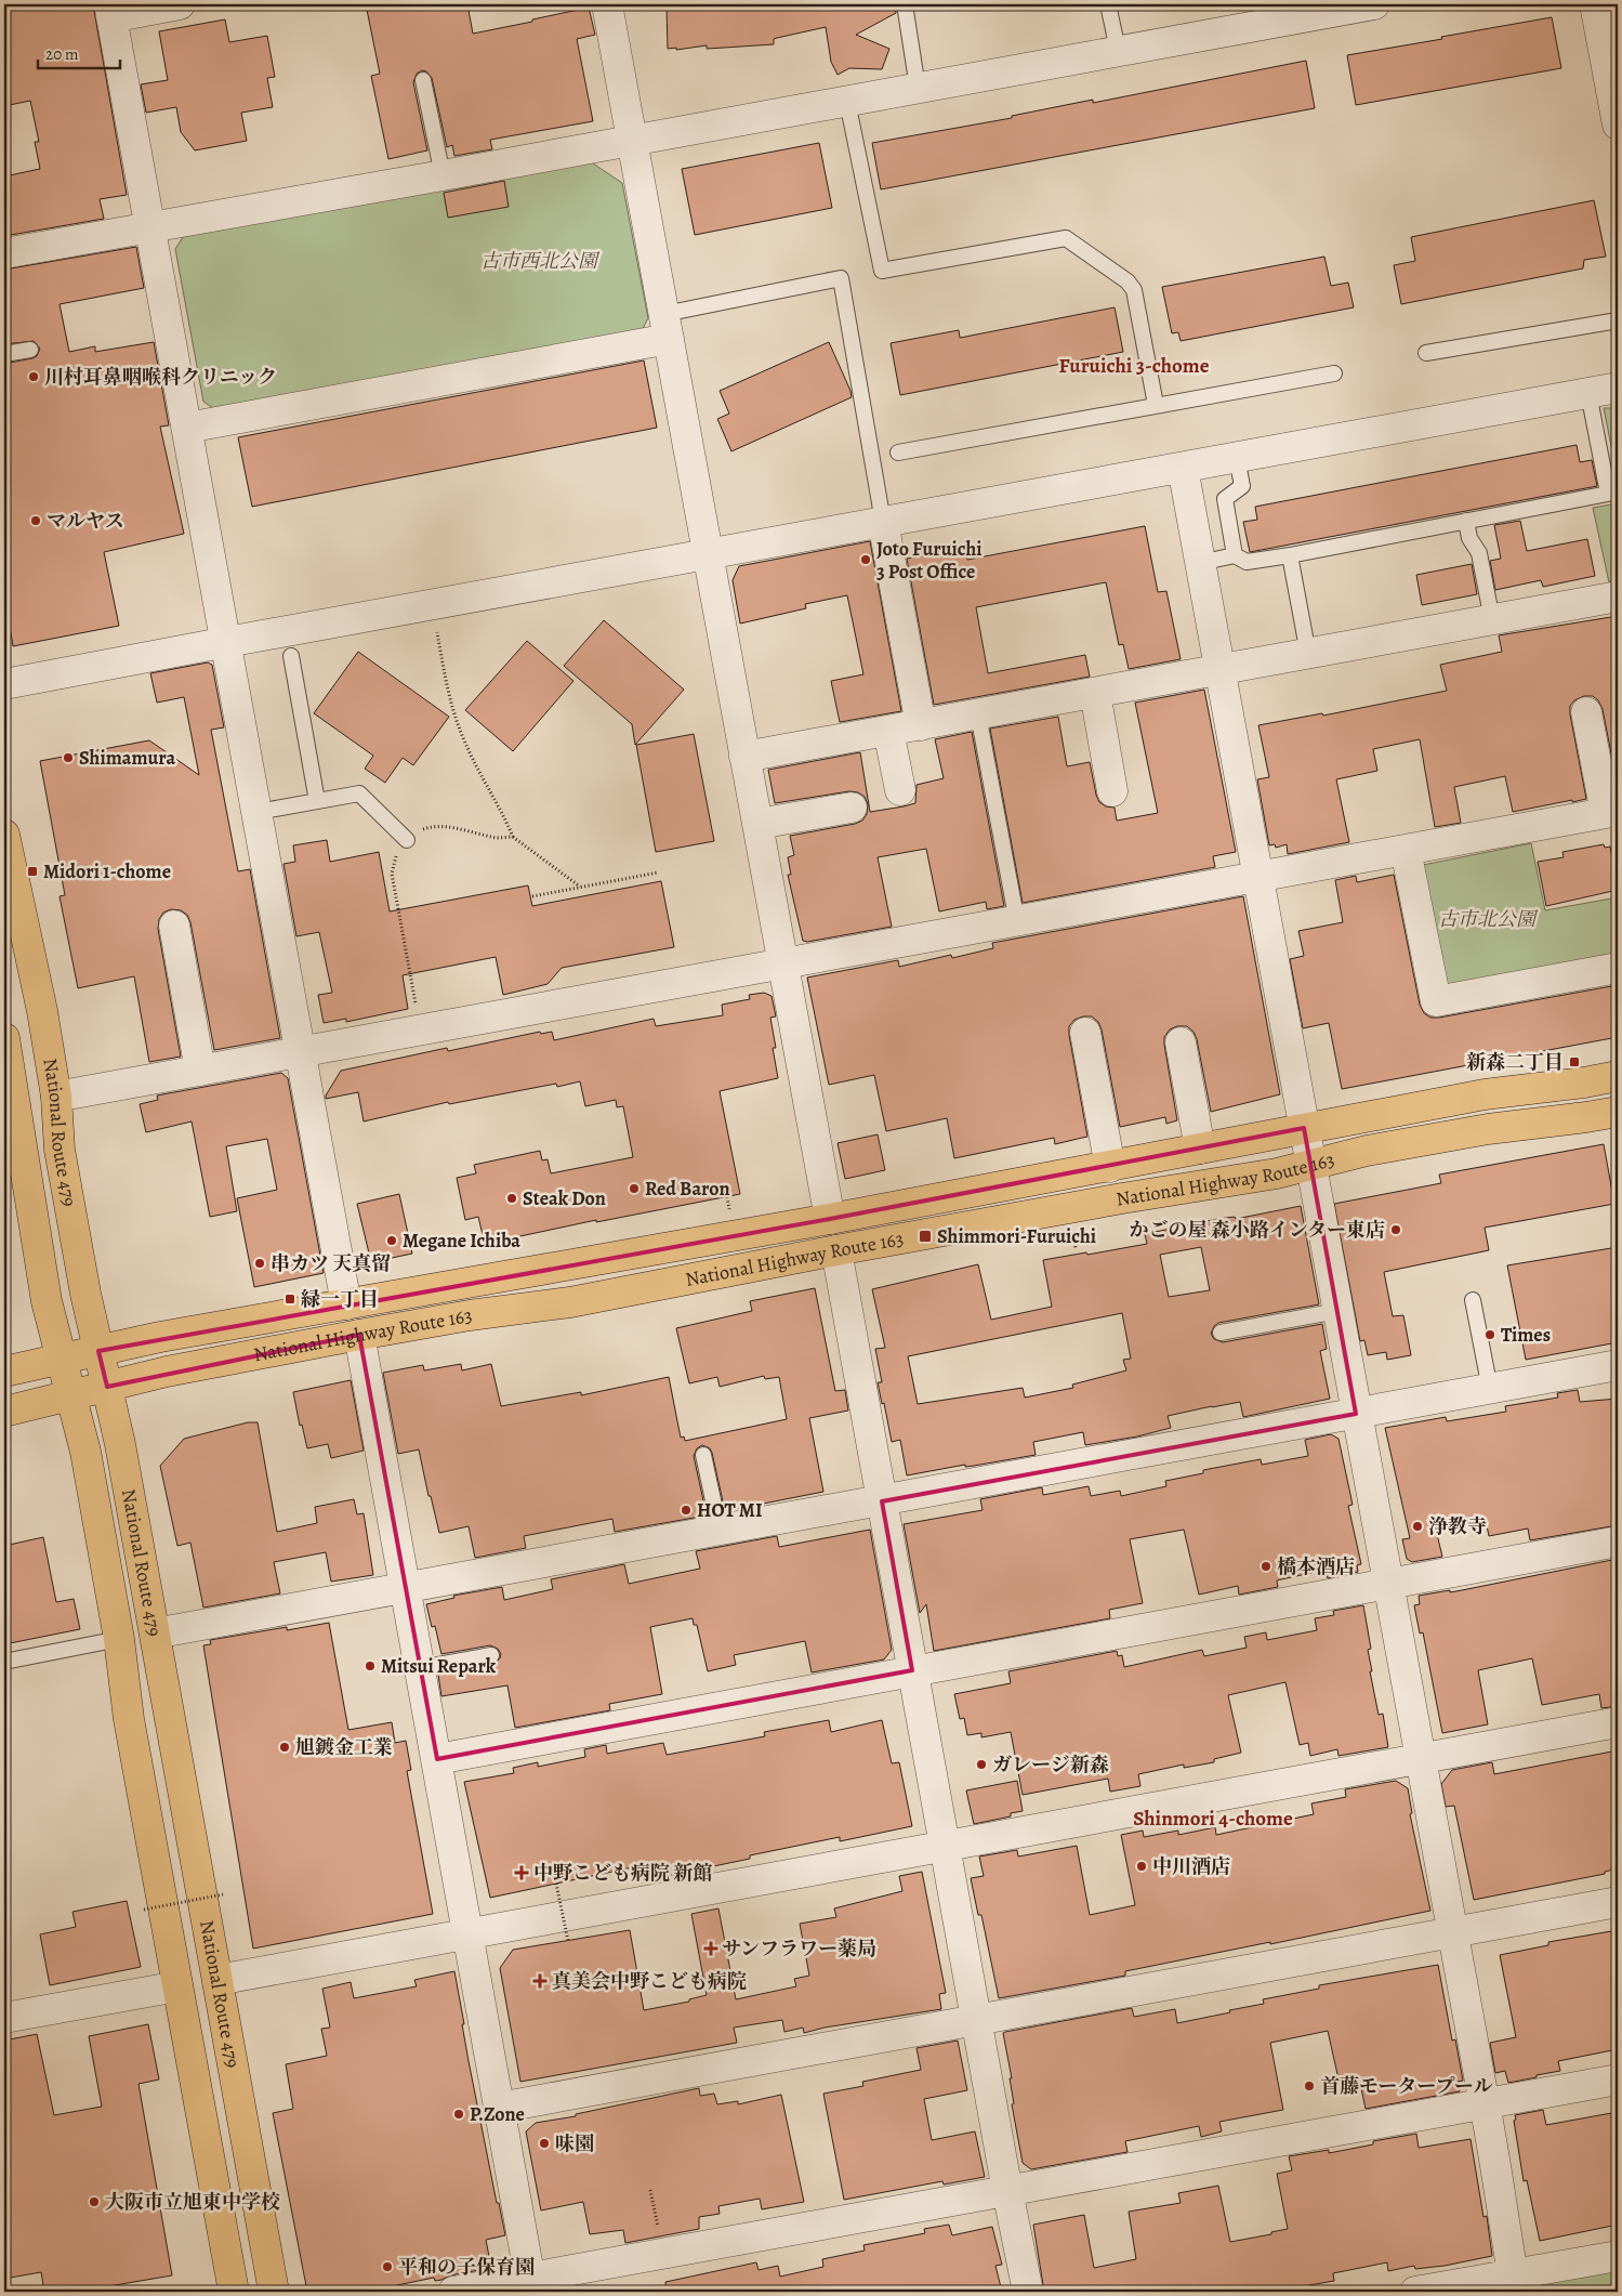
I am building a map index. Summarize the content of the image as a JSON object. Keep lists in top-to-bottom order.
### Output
{
  "streets": {
    "highway": ["National Route 479", "National Highway Route 163"]
  },
  "crossings": [
    ["National Route 479", "National Highway Route 163"]
  ],
  "districts": ["Furuichi 3-chome", "Shinmori 4-chome"],
  "parks": ["古市西北公園", "古市北公園"],
  "places": {
    "other": [
      "川村耳鼻咽喉科クリニック",
      "マルヤス",
      "Joto Furuichi 3 Post Office",
      "Shimamura",
      "Red Baron",
      "Steak Don",
      "かごの屋 森小路インター東店",
      "Megane Ichiba",
      "串カツ 天真留",
      "Times",
      "HOT MI",
      "浄教寺",
      "橋本酒店",
      "Mitsui Repark",
      "旭鍍金工業",
      "ガレージ新森",
      "中川酒店",
      "首藤モータープール",
      "P.Zone",
      "味園",
      "大阪市立旭東中学校",
      "平和の子保育園"
    ],
    "transit": [
      "Midori 1-chome",
      "新森二丁目",
      "Shimmori-Furuichi",
      "緑一丁目"
    ],
    "health": ["中野こども病院 新館", "サンフラワー薬局", "真美会中野こども病院"]
  },
  "scale_bar": "20 m"
}
